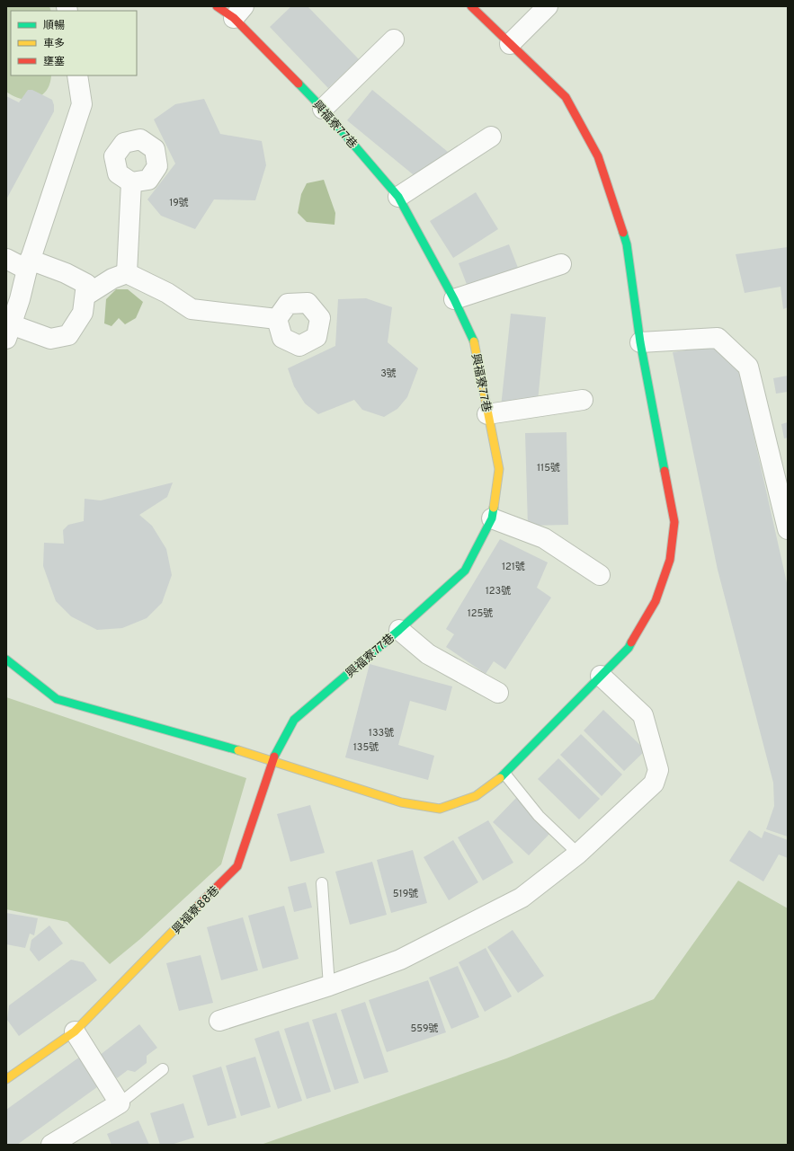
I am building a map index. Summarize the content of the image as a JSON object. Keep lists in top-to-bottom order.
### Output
{
  "streets": {
    "street": ["興福寮77巷", "興福寮88巷"]
  },
  "crossings": [
    ["興福寮77巷", "興福寮88巷"]
  ],
  "house_numbers": [
    "19號",
    "3號",
    "115號",
    "121號",
    "123號",
    "125號",
    "133號",
    "135號",
    "519號",
    "559號"
  ],
  "legend": ["順暢", "車多", "壅塞"]
}
